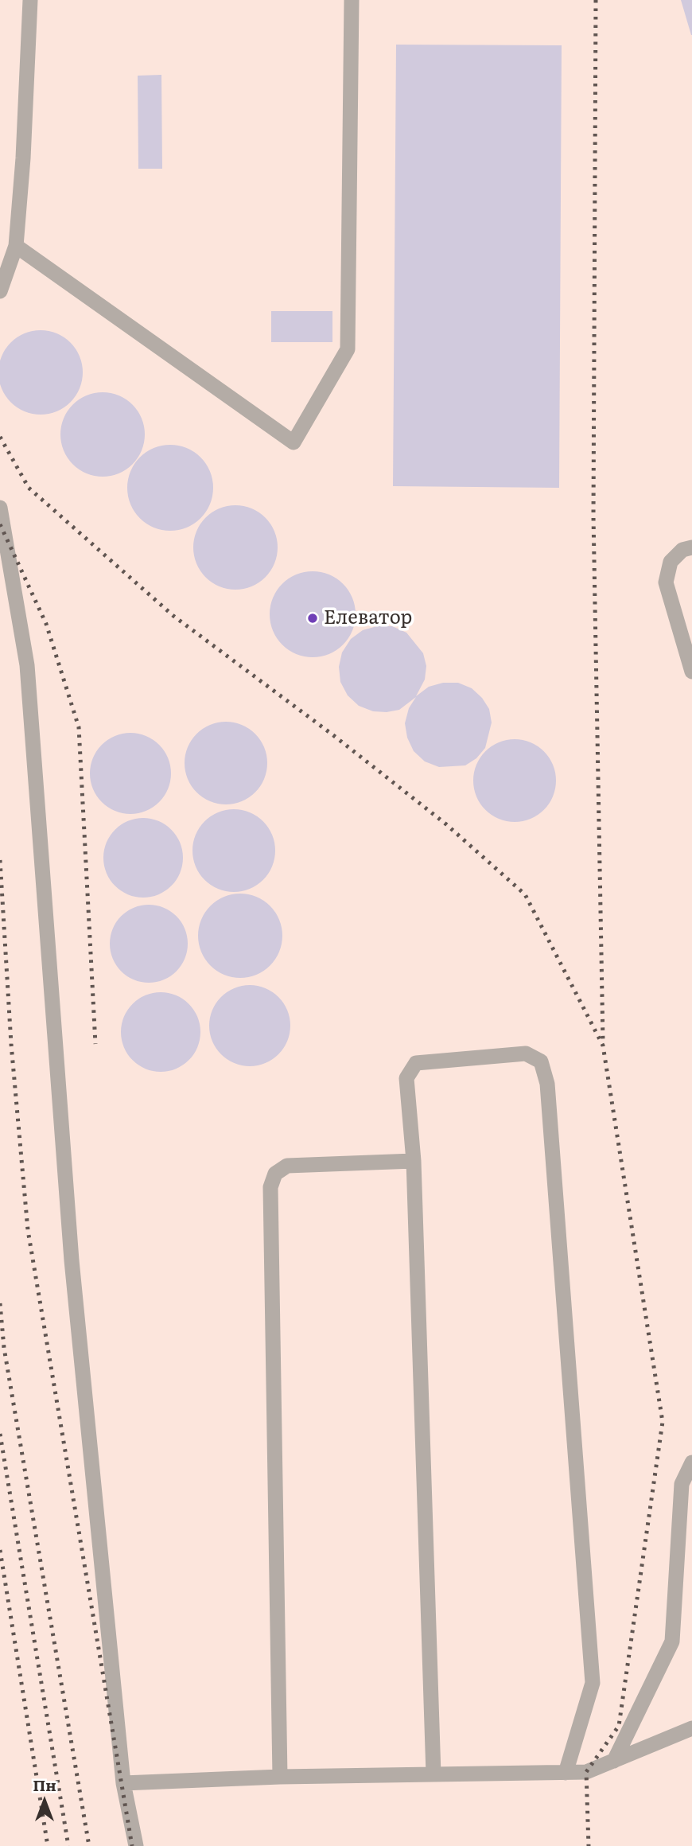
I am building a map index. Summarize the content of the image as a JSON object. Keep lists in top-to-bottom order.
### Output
{
  "places": ["Елеватор"],
  "north": "top"
}
